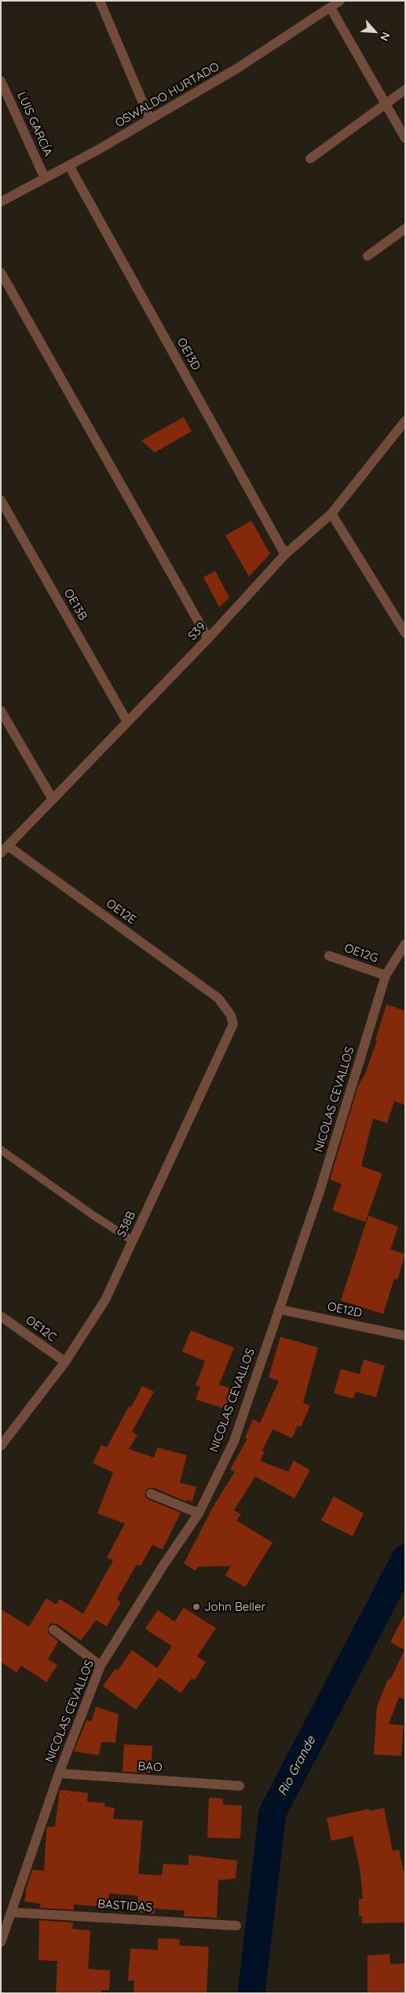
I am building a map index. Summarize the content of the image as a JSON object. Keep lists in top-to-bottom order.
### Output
{
  "streets": {
    "street": [
      "OSWALDO HURTADO",
      "LUIS GARCÍA",
      "OE13D",
      "OE13B",
      "S39",
      "OE12E",
      "OE12G",
      "NICOLAS CEVALLOS",
      "S38B",
      "OE12D",
      "OE12C",
      "BAO",
      "BASTIDAS"
    ]
  },
  "crossings": [
    ["OSWALDO HURTADO", "LUIS GARCÍA"],
    ["OSWALDO HURTADO", "OE13D"],
    ["OE13D", "S39"],
    ["OE13B", "S39"],
    ["S39", "OE12E"],
    ["OE12E", "S38B"],
    ["OE12G", "NICOLAS CEVALLOS"],
    ["NICOLAS CEVALLOS", "OE12D"],
    ["NICOLAS CEVALLOS", "BAO"],
    ["NICOLAS CEVALLOS", "BASTIDAS"],
    ["S38B", "OE12C"]
  ],
  "water": ["Rio Grande"],
  "places": ["John Beller"],
  "north": "bottom right"
}
